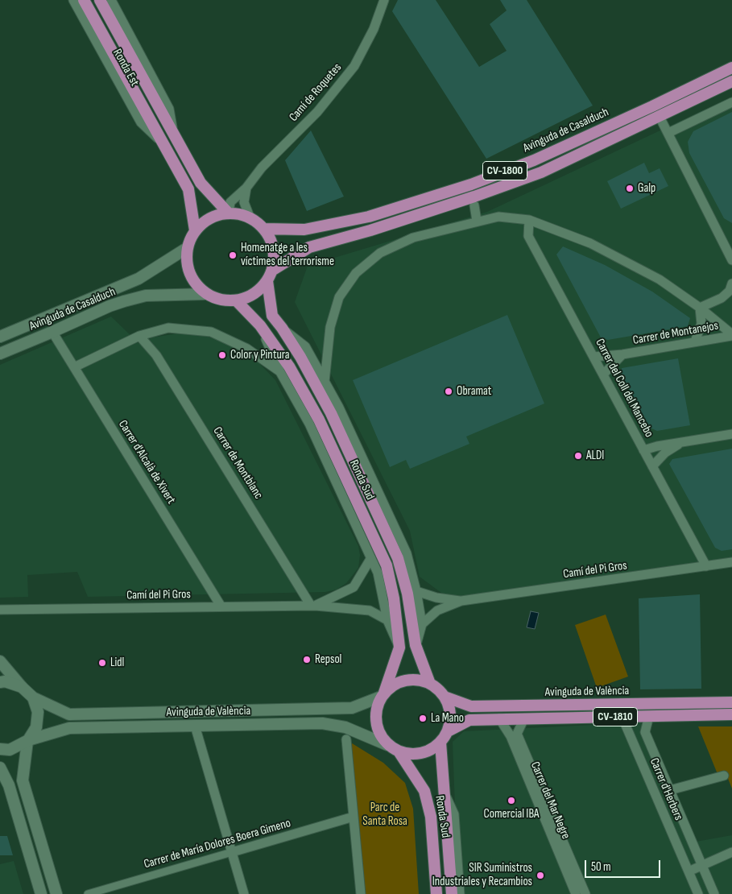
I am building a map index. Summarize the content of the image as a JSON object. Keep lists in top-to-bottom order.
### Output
{
  "streets": {
    "main road": [
      "Ronda Est",
      "Avinguda de Casalduch",
      "CV-1800",
      "Ronda Sud",
      "Avinguda de València",
      "CV-1810"
    ],
    "street": [
      "Camí de Roquetes",
      "Carrer de Montanejos",
      "Carrer del Coll del Mancebo",
      "Carrer d'Alcalà de Xivert",
      "Carrer de Montblanc",
      "Camí del Pi Gros",
      "Carrer d'Herbers",
      "Carrer del Mar Negre",
      "Carrer de María Dolores Boera Gimeno"
    ]
  },
  "crossings": [
    ["Ronda Est", "Camí de Roquetes"],
    ["Ronda Est", "Avinguda de Casalduch"],
    ["Ronda Est", "CV-1800"],
    ["Ronda Est", "Ronda Sud"],
    ["Camí de Roquetes", "Avinguda de Casalduch"],
    ["Camí de Roquetes", "CV-1800"],
    ["Camí de Roquetes", "Ronda Sud"],
    ["Avinguda de Casalduch", "CV-1800"],
    ["Avinguda de Casalduch", "Carrer d'Alcalà de Xivert"],
    ["Avinguda de Casalduch", "Ronda Sud"],
    ["CV-1800", "Ronda Sud"],
    ["Carrer de Montanejos", "Carrer del Coll del Mancebo"],
    ["Carrer del Coll del Mancebo", "Camí del Pi Gros"],
    ["Carrer d'Alcalà de Xivert", "Camí del Pi Gros"],
    ["Carrer de Montblanc", "Camí del Pi Gros"],
    ["Ronda Sud", "Camí del Pi Gros"],
    ["Ronda Sud", "Avinguda de València"],
    ["Avinguda de València", "Carrer d'Herbers"],
    ["Avinguda de València", "Carrer del Mar Negre"]
  ],
  "parks": ["Parc de Santa Rosa"],
  "places": [
    "Galp",
    "Homenatge a les víctimes del terrorisme",
    "Color y Pintura",
    "Obramat",
    "ALDI",
    "Repsol",
    "Lidl",
    "La Mano",
    "Comercial IBA",
    "SIR Suministros Industriales y Recambios"
  ],
  "scale_bar": "50 m"
}
